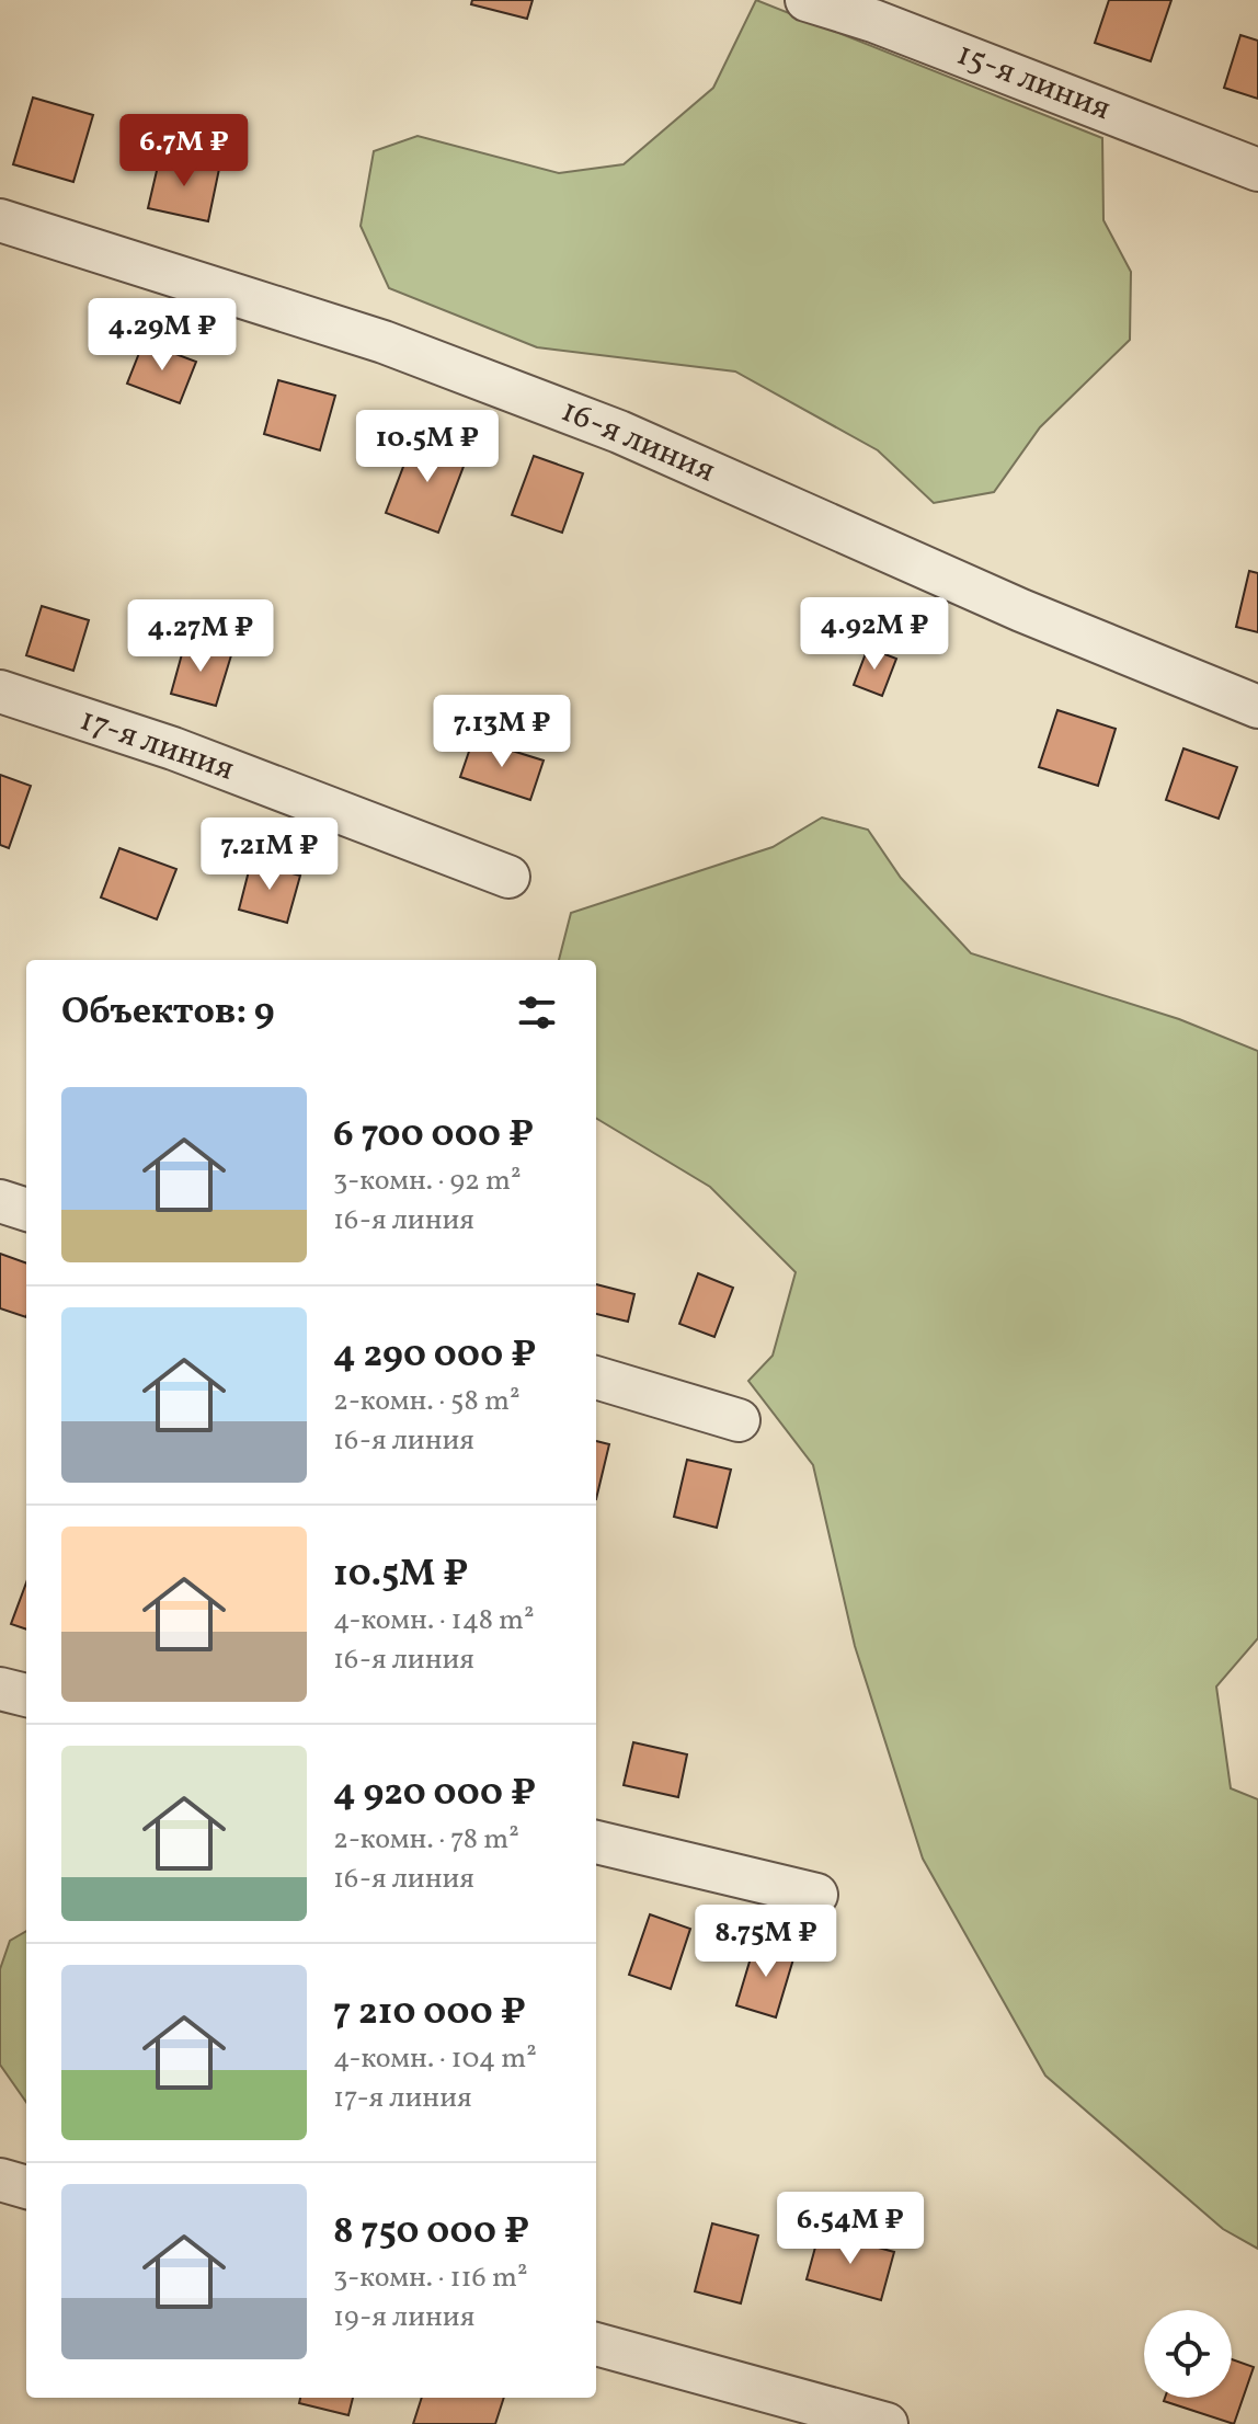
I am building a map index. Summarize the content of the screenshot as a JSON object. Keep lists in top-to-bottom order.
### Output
{
  "streets": {
    "street": ["15-я линия", "16-я линия", "17-я линия"]
  },
  "page": {
    "price": [
      "6.7M ₽",
      "4.29M ₽",
      "10.5M ₽",
      "4.92M ₽",
      "4.27M ₽",
      "7.13M ₽",
      "7.21M ₽",
      "8.75M ₽",
      "6.54M ₽"
    ],
    "heading": "Объектов: 9",
    "list": [
      {
        "name": "6 700 000 ₽",
        "note": "3-комн. · 92 m² · 16-я линия"
      },
      {
        "name": "4 290 000 ₽",
        "note": "2-комн. · 58 m² · 16-я линия"
      },
      {
        "name": "10.5M ₽",
        "note": "4-комн. · 148 m² · 16-я линия"
      },
      {
        "name": "4 920 000 ₽",
        "note": "2-комн. · 78 m² · 16-я линия"
      },
      {
        "name": "7 210 000 ₽",
        "note": "4-комн. · 104 m² · 17-я линия"
      },
      {
        "name": "8 750 000 ₽",
        "note": "3-комн. · 116 m² · 19-я линия"
      }
    ]
  }
}
